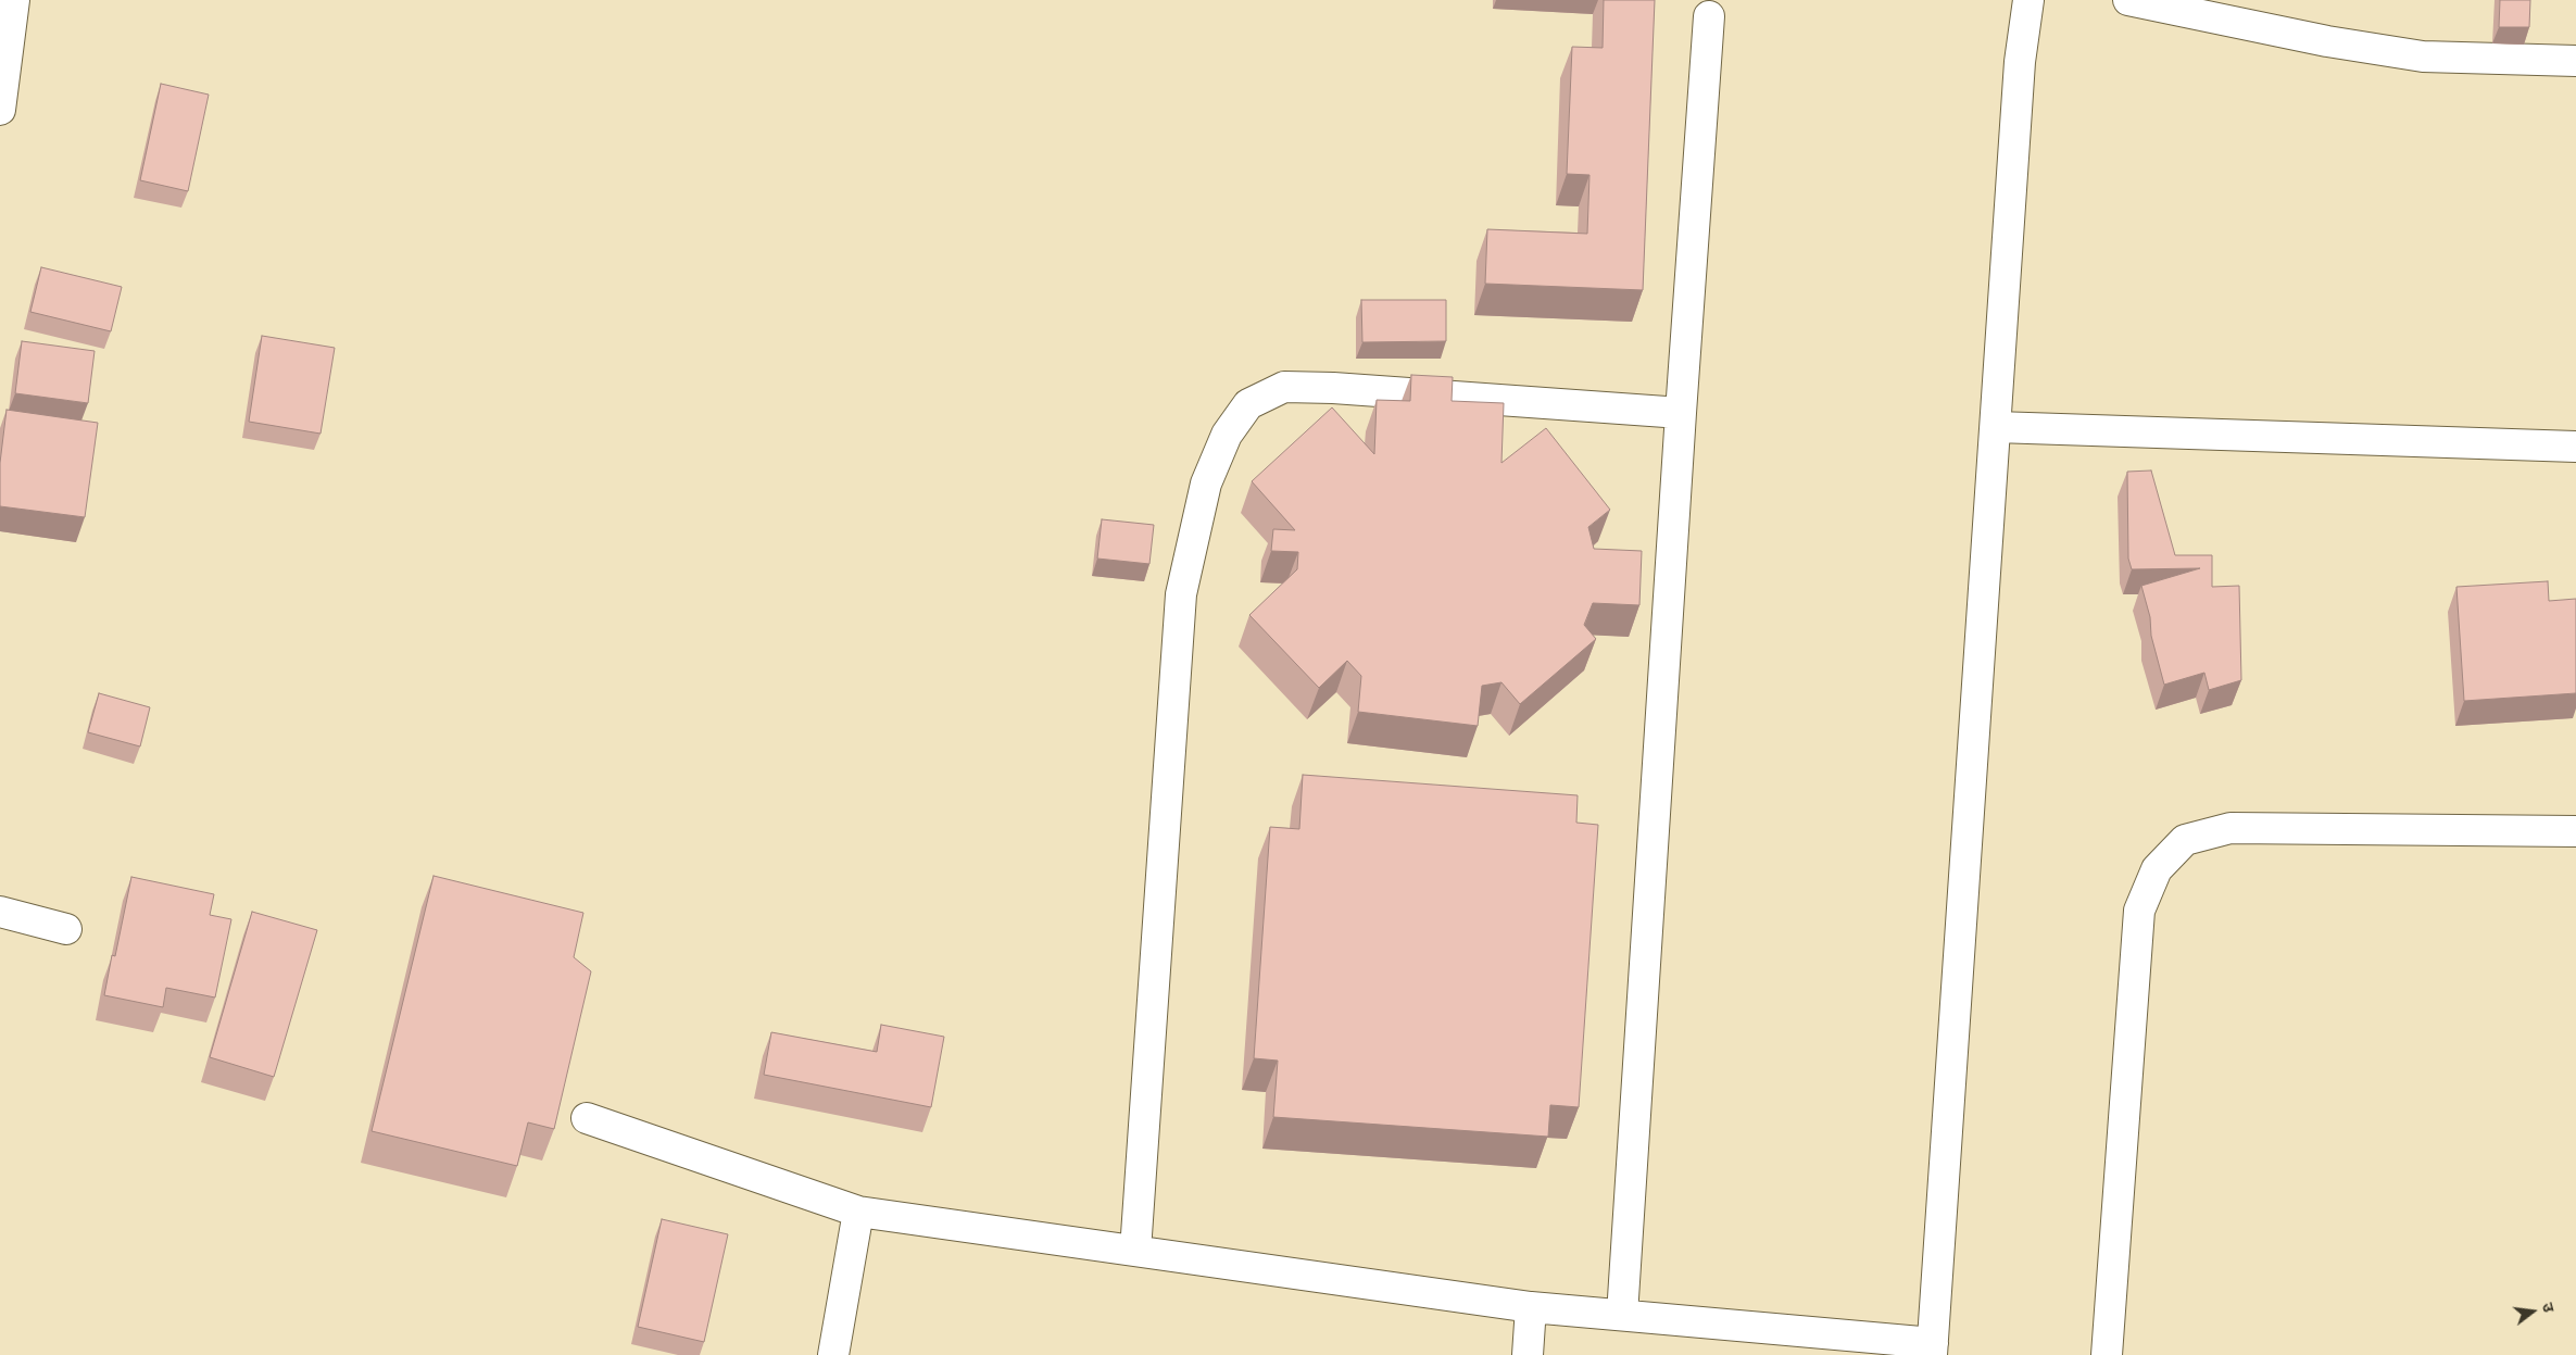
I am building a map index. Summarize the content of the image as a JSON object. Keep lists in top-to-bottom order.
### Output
{
  "north": "right"
}
